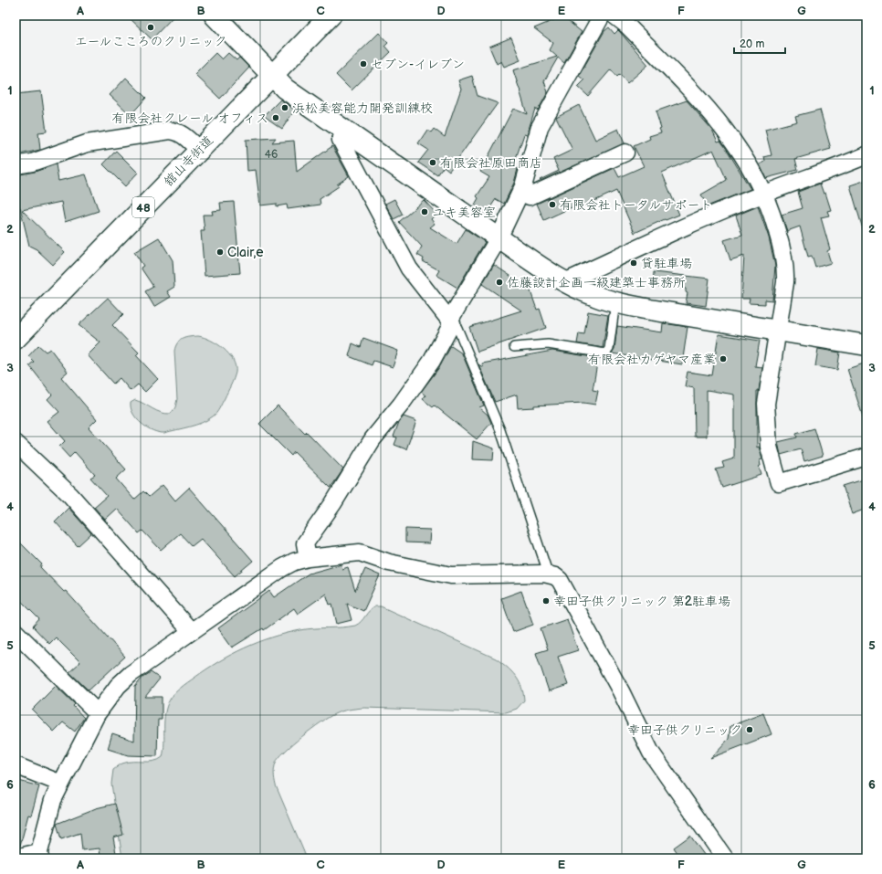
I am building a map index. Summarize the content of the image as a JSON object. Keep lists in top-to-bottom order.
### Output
{
  "streets": {
    "street": ["舘山寺街道", "48"]
  },
  "places": [
    "エールこころのクリニック",
    "セブン-イレブン",
    "浜松美容能力開発訓練校",
    "有限会社クレール オフィス",
    "有限会社原田商店",
    "有限会社トータルサポート",
    "ユキ美容室",
    "Clair,e",
    "貸駐車場",
    "佐藤設計企画一級建築士事務所",
    "有限会社カゲヤマ産業",
    "幸田子供クリニック 第2駐車場",
    "幸田子供クリニック"
  ],
  "house_numbers": ["46"],
  "scale_bar": "20 m",
  "grid": {
    "columns": [
      "A",
      "B",
      "C",
      "D",
      "E",
      "F",
      "G"
    ],
    "rows": [
      "1",
      "2",
      "3",
      "4",
      "5",
      "6"
    ]
  }
}
